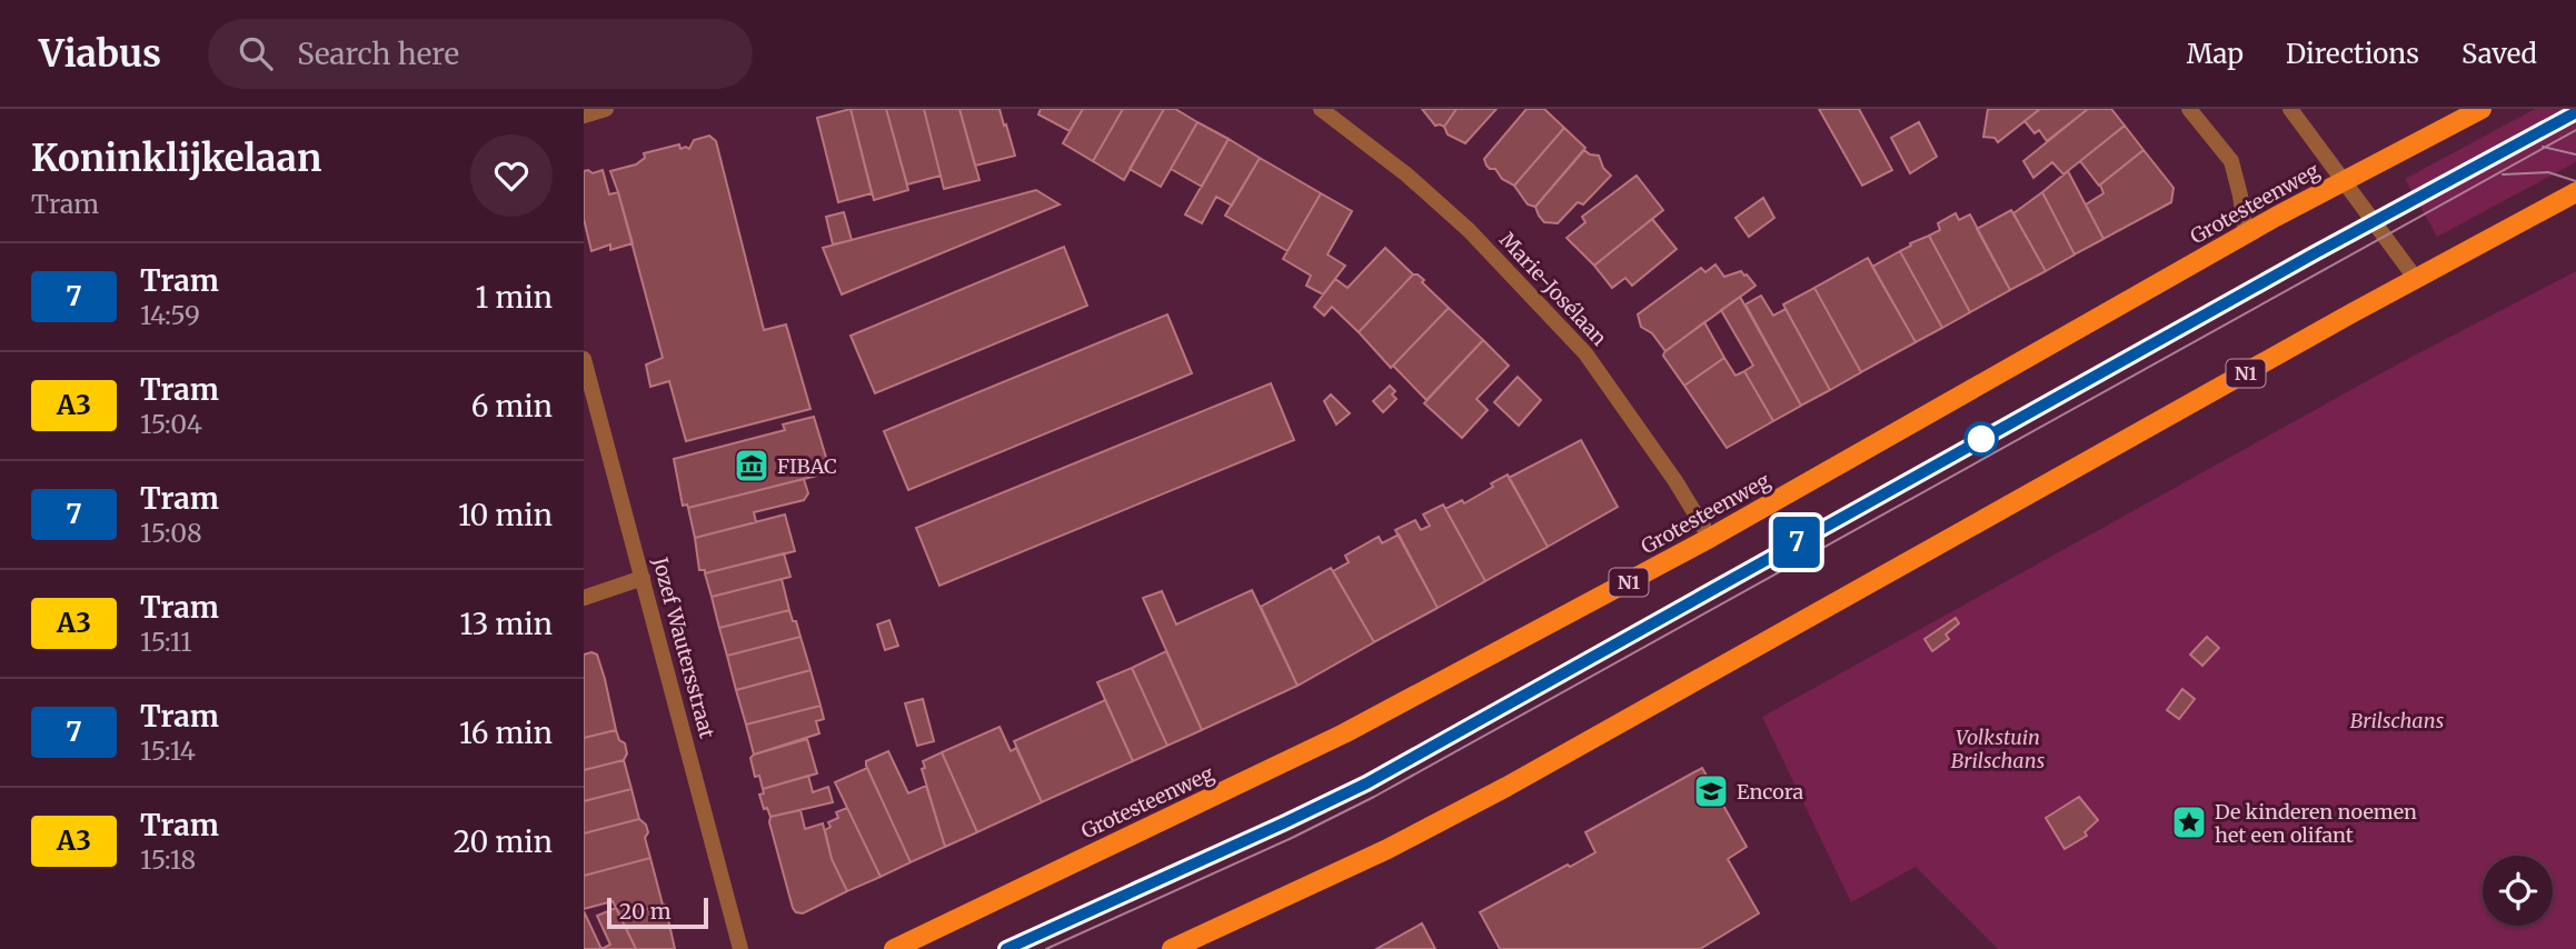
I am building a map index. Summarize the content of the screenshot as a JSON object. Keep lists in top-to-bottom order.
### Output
{
  "streets": {
    "main road": ["Grotesteenweg", "N1"],
    "street": ["Marie-Josélaan", "Jozef Wautersstraat"]
  },
  "crossings": [
    ["Grotesteenweg", "Marie-Josélaan"]
  ],
  "parks": ["Brilschans", "Volkstuin Brilschans"],
  "places": {
    "museum": ["FIBAC"],
    "school or university": ["Encora"],
    "place": ["De kinderen noemen het een olifant"]
  },
  "lines": ["tram line 7"],
  "scale_bar": "20 m",
  "page": {
    "header": "Viabus",
    "search": "Search here",
    "nav": ["Map", "Directions", "Saved"],
    "heading": ["Koninklijkelaan", "Tram"],
    "on_map": "7",
    "list": [
      {
        "mark": "7",
        "name": "Tram",
        "note": "14:59",
        "value": "1 min"
      },
      {
        "mark": "A3",
        "name": "Tram",
        "note": "15:04",
        "value": "6 min"
      },
      {
        "mark": "7",
        "name": "Tram",
        "note": "15:08",
        "value": "10 min"
      },
      {
        "mark": "A3",
        "name": "Tram",
        "note": "15:11",
        "value": "13 min"
      },
      {
        "mark": "7",
        "name": "Tram",
        "note": "15:14",
        "value": "16 min"
      },
      {
        "mark": "A3",
        "name": "Tram",
        "note": "15:18",
        "value": "20 min"
      }
    ],
    "scale": "20 m"
  }
}
